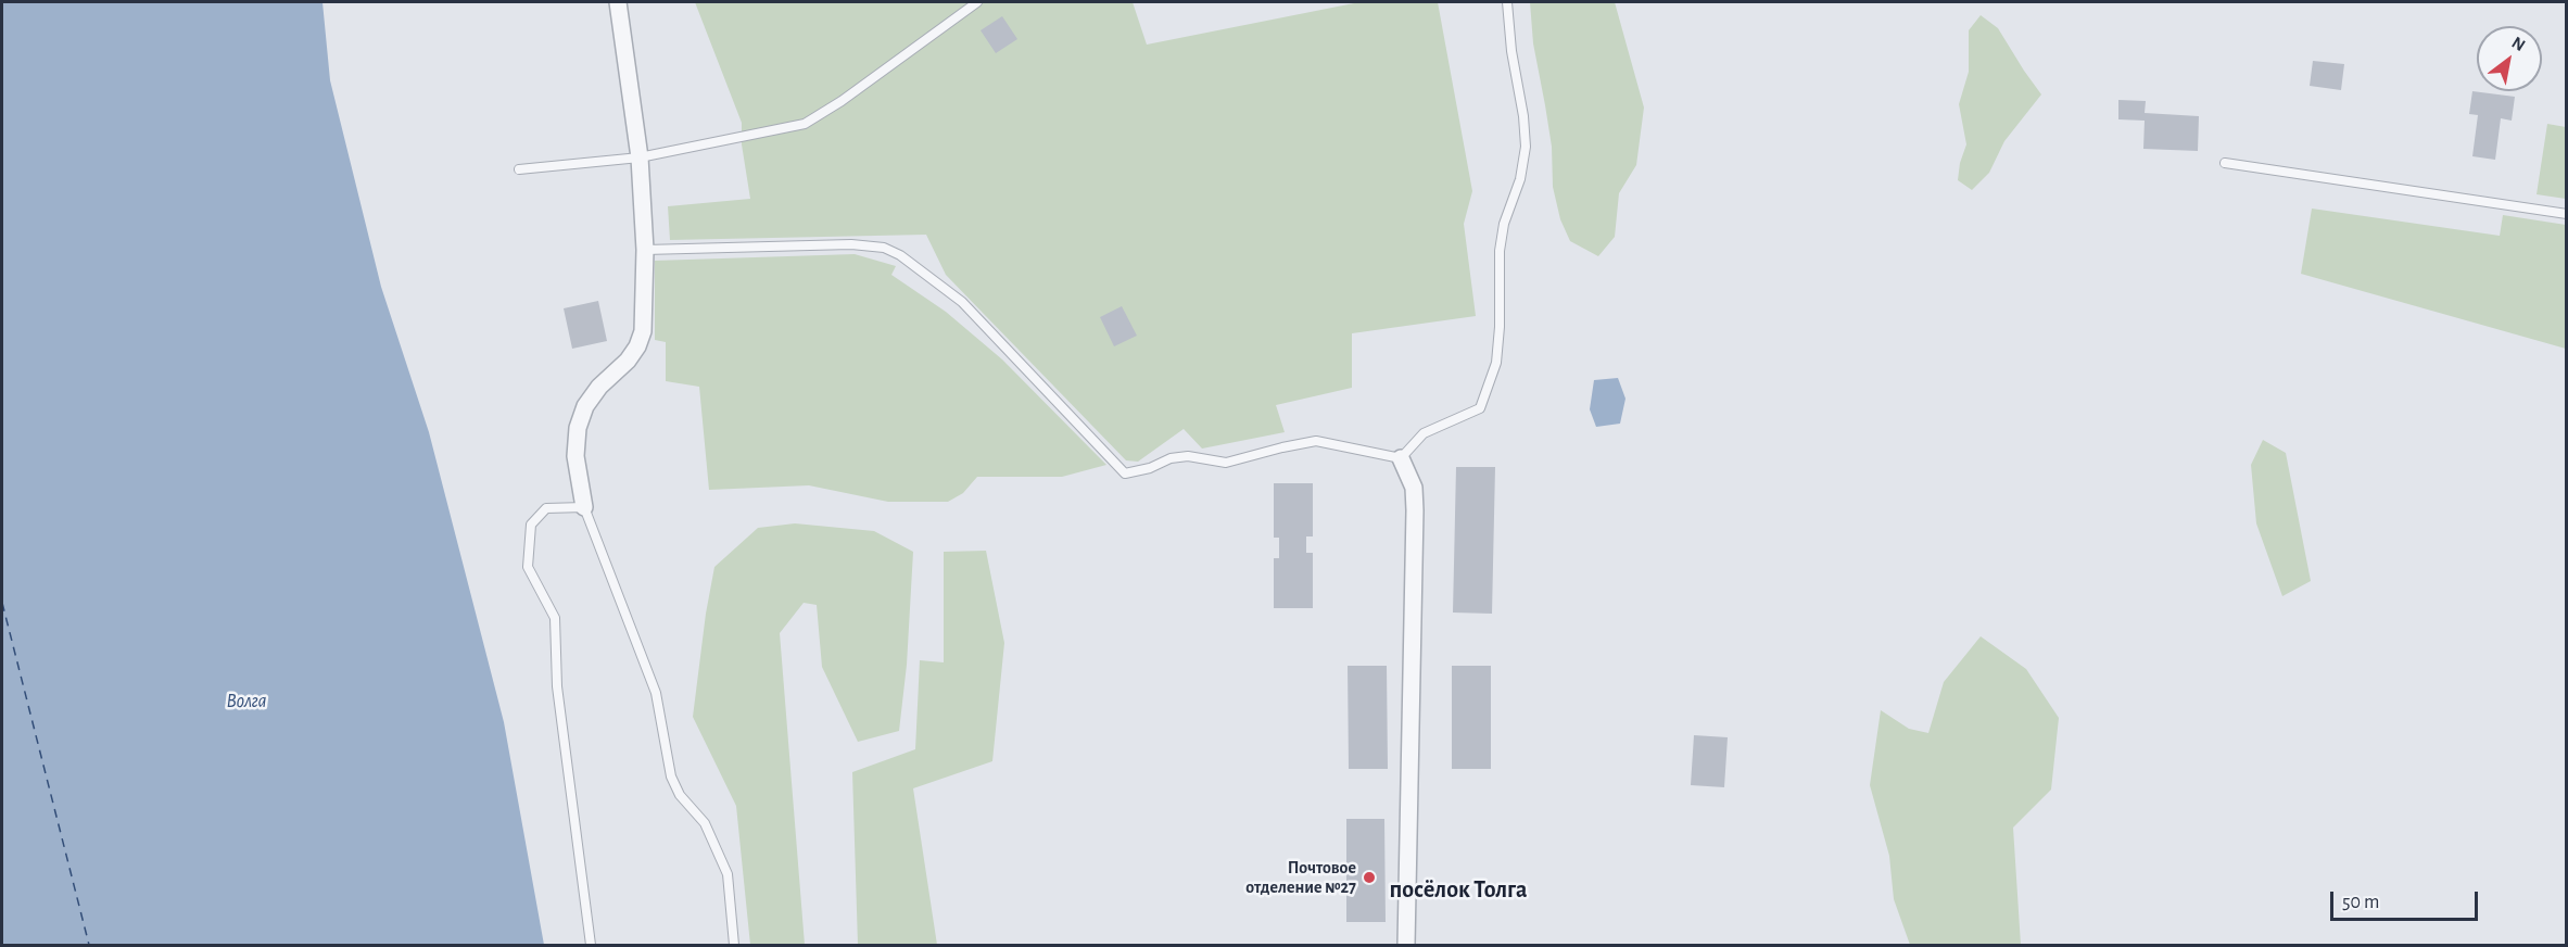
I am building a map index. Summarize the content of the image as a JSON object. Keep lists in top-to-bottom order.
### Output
{
  "districts": ["посёлок Толга"],
  "water": ["Волга"],
  "places": ["Почтовое отделение №27"],
  "scale_bar": "50 m",
  "north": "top right"
}
